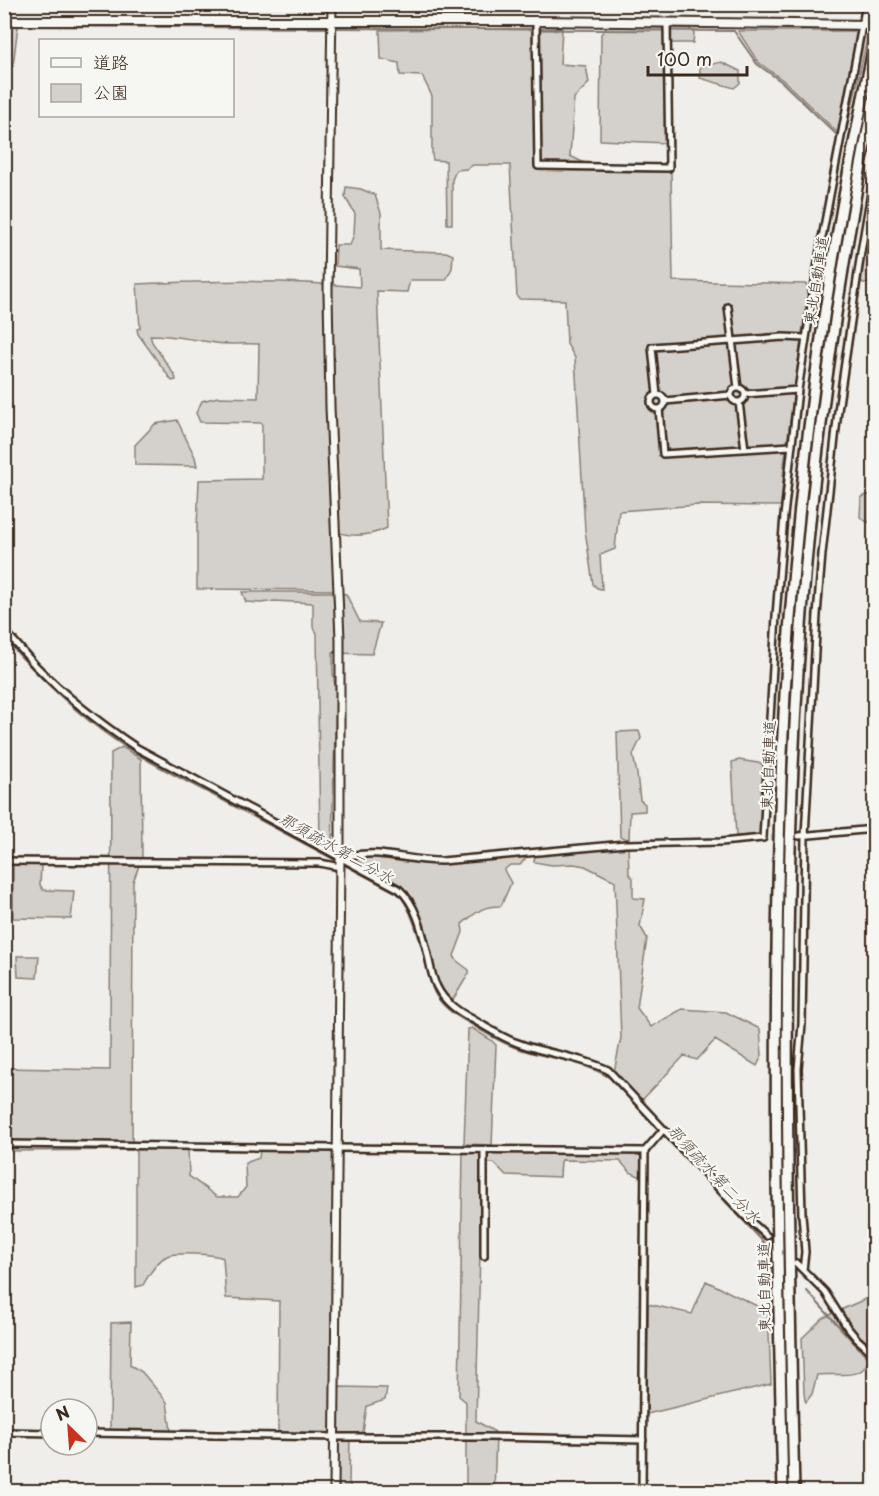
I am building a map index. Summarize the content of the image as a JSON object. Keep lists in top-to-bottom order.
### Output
{
  "streets": {
    "highway": ["東北自動車道"]
  },
  "water": ["那須疏水第二分水"],
  "legend": ["道路", "公園"],
  "scale_bar": "100 m",
  "north": "top left"
}
